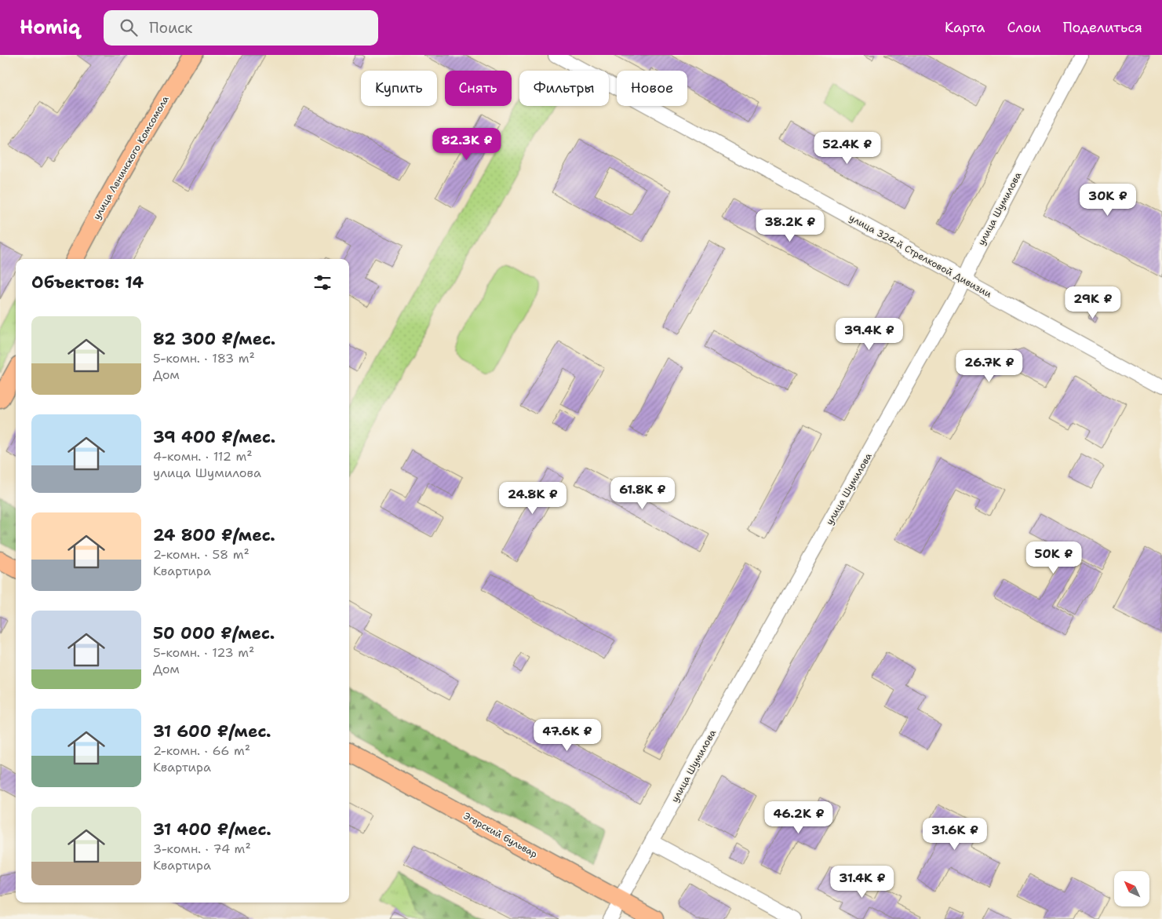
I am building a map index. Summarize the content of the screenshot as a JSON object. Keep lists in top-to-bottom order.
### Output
{
  "streets": {
    "main road": ["улица Ленинского Комсомола", "Эгерский бульвар"],
    "street": ["улица Шумилова", "улица 324-й Стрелковой Дивизии"]
  },
  "crossings": [
    ["улица Шумилова", "улица 324-й Стрелковой Дивизии"],
    ["улица Шумилова", "Эгерский бульвар"]
  ],
  "north": "top left",
  "page": {
    "header": "Homiq",
    "search": "Поиск",
    "nav": ["Карта", "Слои", "Поделиться"],
    "chip": [
      "Купить",
      "Снять",
      "Фильтры",
      "Новое"
    ],
    "price": [
      "82.3K ₽",
      "52.4K ₽",
      "30K ₽",
      "38.2K ₽",
      "29K ₽",
      "39.4K ₽",
      "26.7K ₽",
      "61.8K ₽",
      "24.8K ₽",
      "50K ₽",
      "47.6K ₽",
      "46.2K ₽",
      "31.6K ₽",
      "31.4K ₽"
    ],
    "heading": "Объектов: 14",
    "list": [
      {
        "name": "82 300 ₽/мес.",
        "note": "5-комн. · 183 m² · Дом"
      },
      {
        "name": "39 400 ₽/мес.",
        "note": "4-комн. · 112 m² · улица Шумилова"
      },
      {
        "name": "24 800 ₽/мес.",
        "note": "2-комн. · 58 m² · Квартира"
      },
      {
        "name": "50 000 ₽/мес.",
        "note": "5-комн. · 123 m² · Дом"
      },
      {
        "name": "31 600 ₽/мес.",
        "note": "2-комн. · 66 m² · Квартира"
      },
      {
        "name": "31 400 ₽/мес.",
        "note": "3-комн. · 74 m² · Квартира"
      }
    ]
  }
}
